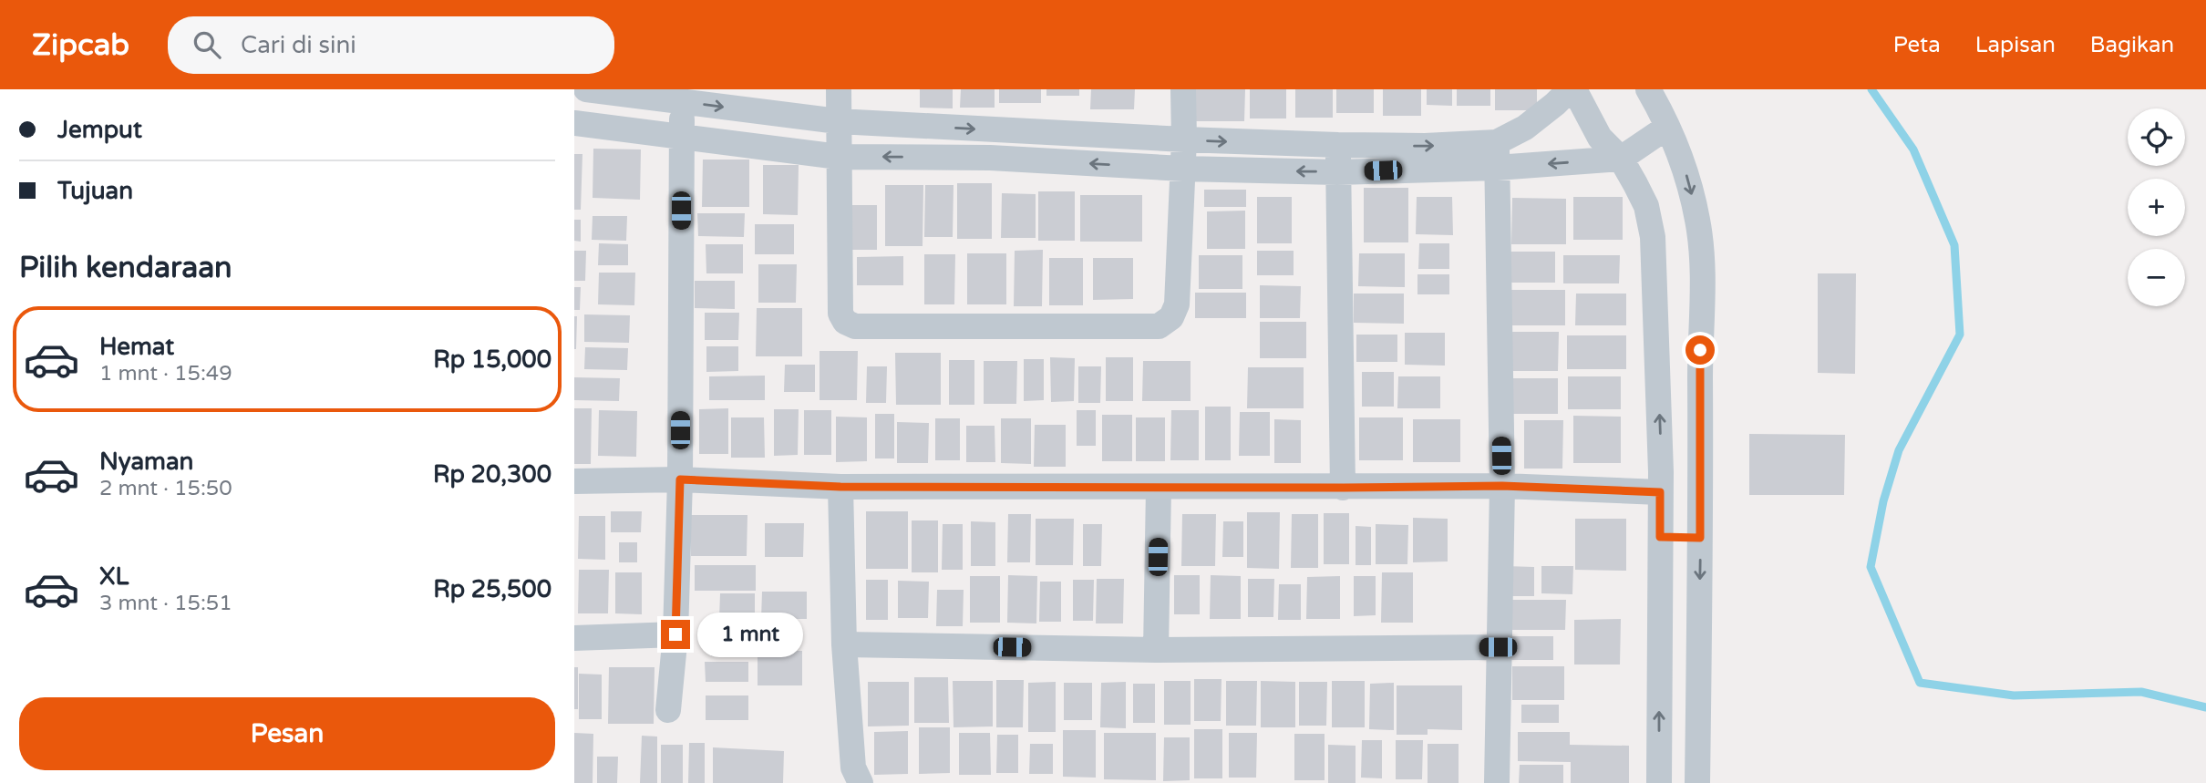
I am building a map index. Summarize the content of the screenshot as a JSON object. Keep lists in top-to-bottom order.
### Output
{
  "page": {
    "header": "Zipcab",
    "search": "Cari di sini",
    "nav": ["Peta", "Lapisan", "Bagikan"],
    "banner": ["Jemput", "Tujuan"],
    "map_buttons": ["+", "−"],
    "heading": "Pilih kendaraan",
    "list": [
      {
        "name": "Hemat",
        "note": "1 mnt · 15:49",
        "value": "Rp 15,000"
      },
      {
        "name": "Nyaman",
        "note": "2 mnt · 15:50",
        "value": "Rp 20,300"
      },
      {
        "name": "XL",
        "note": "3 mnt · 15:51",
        "value": "Rp 25,500"
      }
    ],
    "bubble": "1 mnt",
    "buttons": "Pesan"
  }
}
